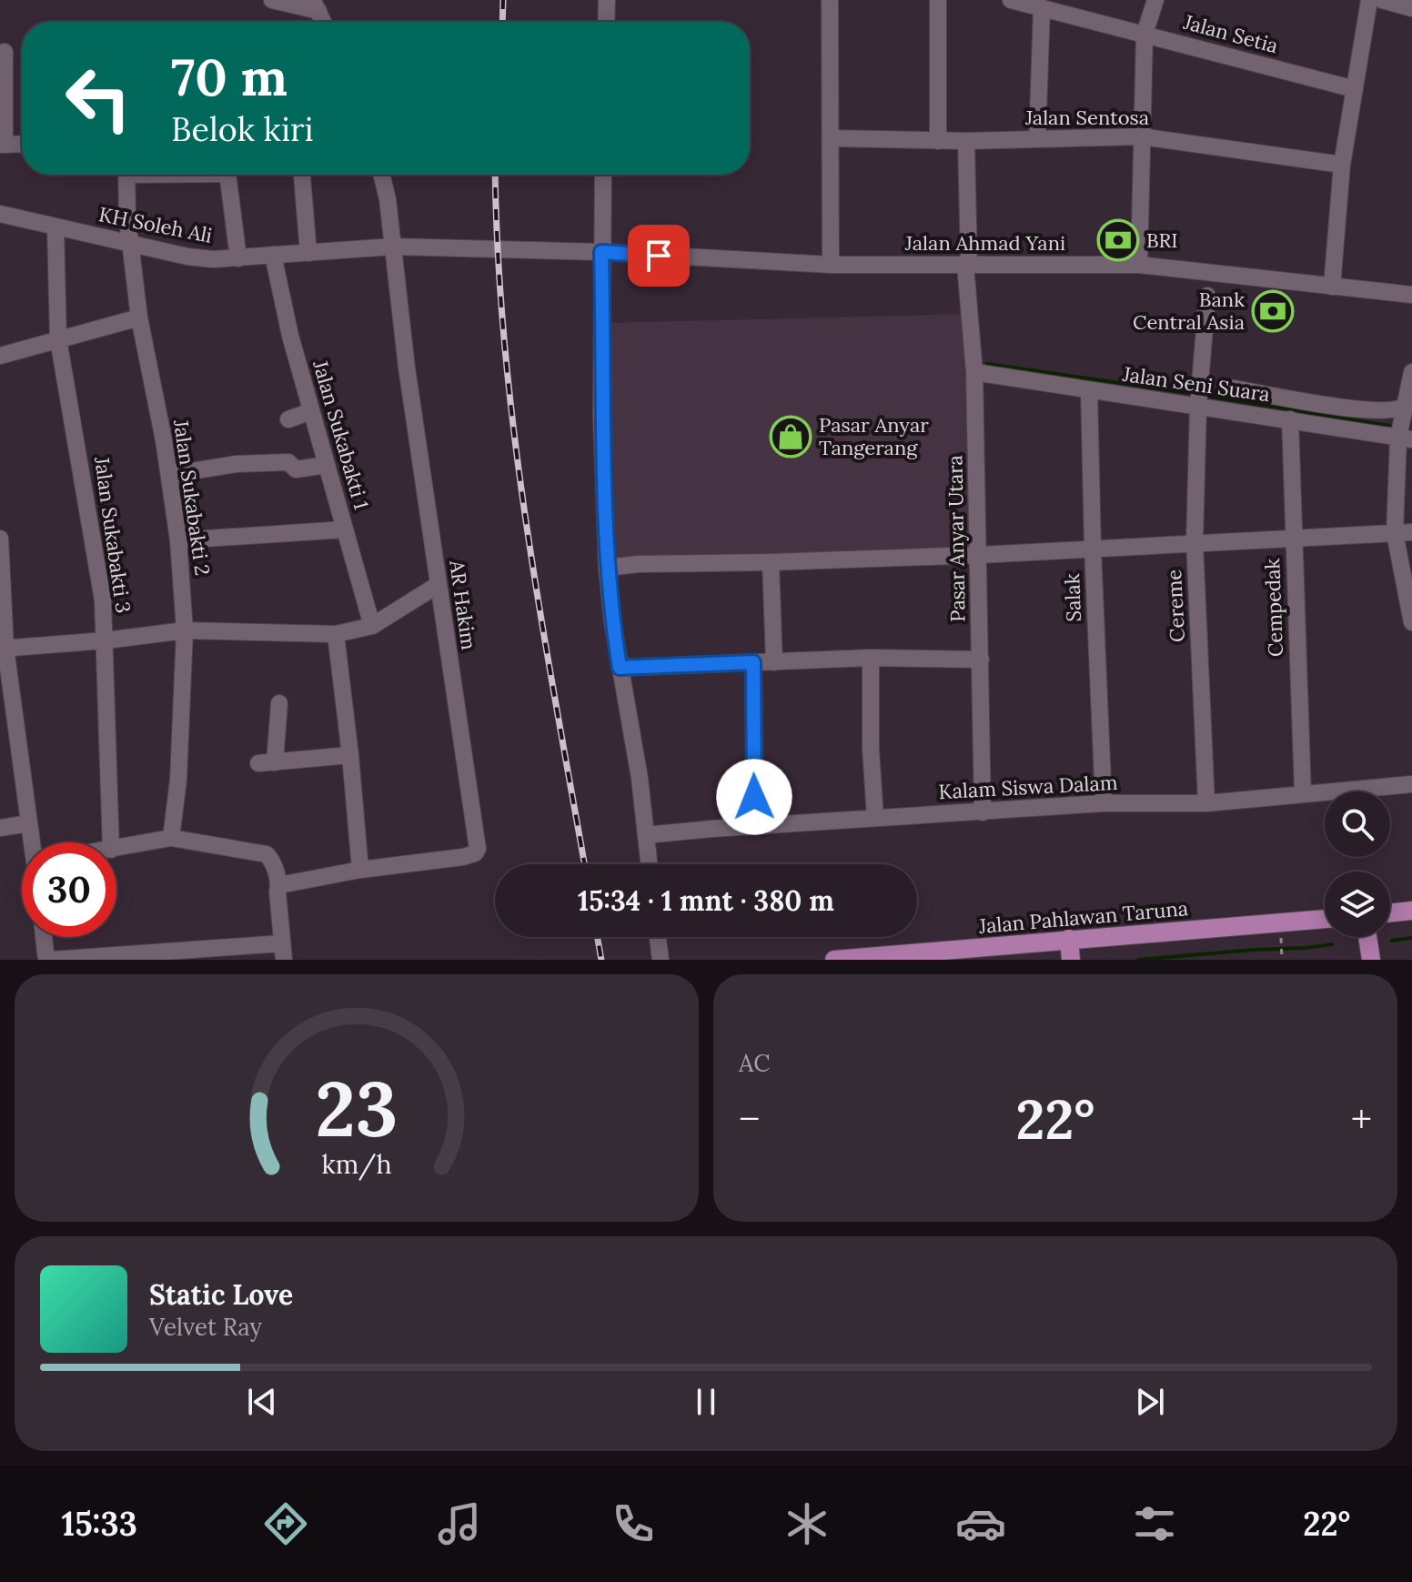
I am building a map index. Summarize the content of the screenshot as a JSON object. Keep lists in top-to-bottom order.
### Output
{
  "streets": {
    "main road": ["Jalan Pahlawan Taruna"],
    "street": [
      "Jalan Setia",
      "Jalan Sentosa",
      "KH Soleh Ali",
      "Jalan Ahmad Yani",
      "Jalan Seni Suara",
      "Jalan Sukabakti 1",
      "Jalan Sukabakti 2",
      "Jalan Sukabakti 3",
      "Pasar Anyar Utara",
      "Salak",
      "AR Hakim",
      "Cereme",
      "Cempedak",
      "Kalam Siswa Dalam"
    ]
  },
  "crossings": [
    ["Jalan Sentosa", "Pasar Anyar Utara"],
    ["KH Soleh Ali", "Jalan Ahmad Yani"],
    ["KH Soleh Ali", "Jalan Sukabakti 1"],
    ["KH Soleh Ali", "Jalan Sukabakti 2"],
    ["KH Soleh Ali", "Jalan Sukabakti 3"],
    ["KH Soleh Ali", "AR Hakim"],
    ["Jalan Ahmad Yani", "Pasar Anyar Utara"],
    ["Jalan Seni Suara", "Pasar Anyar Utara"],
    ["Jalan Seni Suara", "Salak"],
    ["Jalan Seni Suara", "Cereme"],
    ["Jalan Seni Suara", "Cempedak"],
    ["Pasar Anyar Utara", "Kalam Siswa Dalam"],
    ["Salak", "Kalam Siswa Dalam"],
    ["Cereme", "Kalam Siswa Dalam"],
    ["Cempedak", "Kalam Siswa Dalam"]
  ],
  "places": {
    "bank": ["BRI", "Bank Central Asia"],
    "shop": ["Pasar Anyar Tangerang"]
  },
  "page": {
    "turn": ["70 m", "Belok kiri"],
    "limit": "30",
    "trip": "15:34 · 1 mnt · 380 m",
    "tile": "AC",
    "heat": ["−", "22°", "+"],
    "song": ["Static Love", "Velvet Ray"],
    "tabs": ["15:33", "22°"],
    "gauge": ["23", "km/h"]
  }
}
